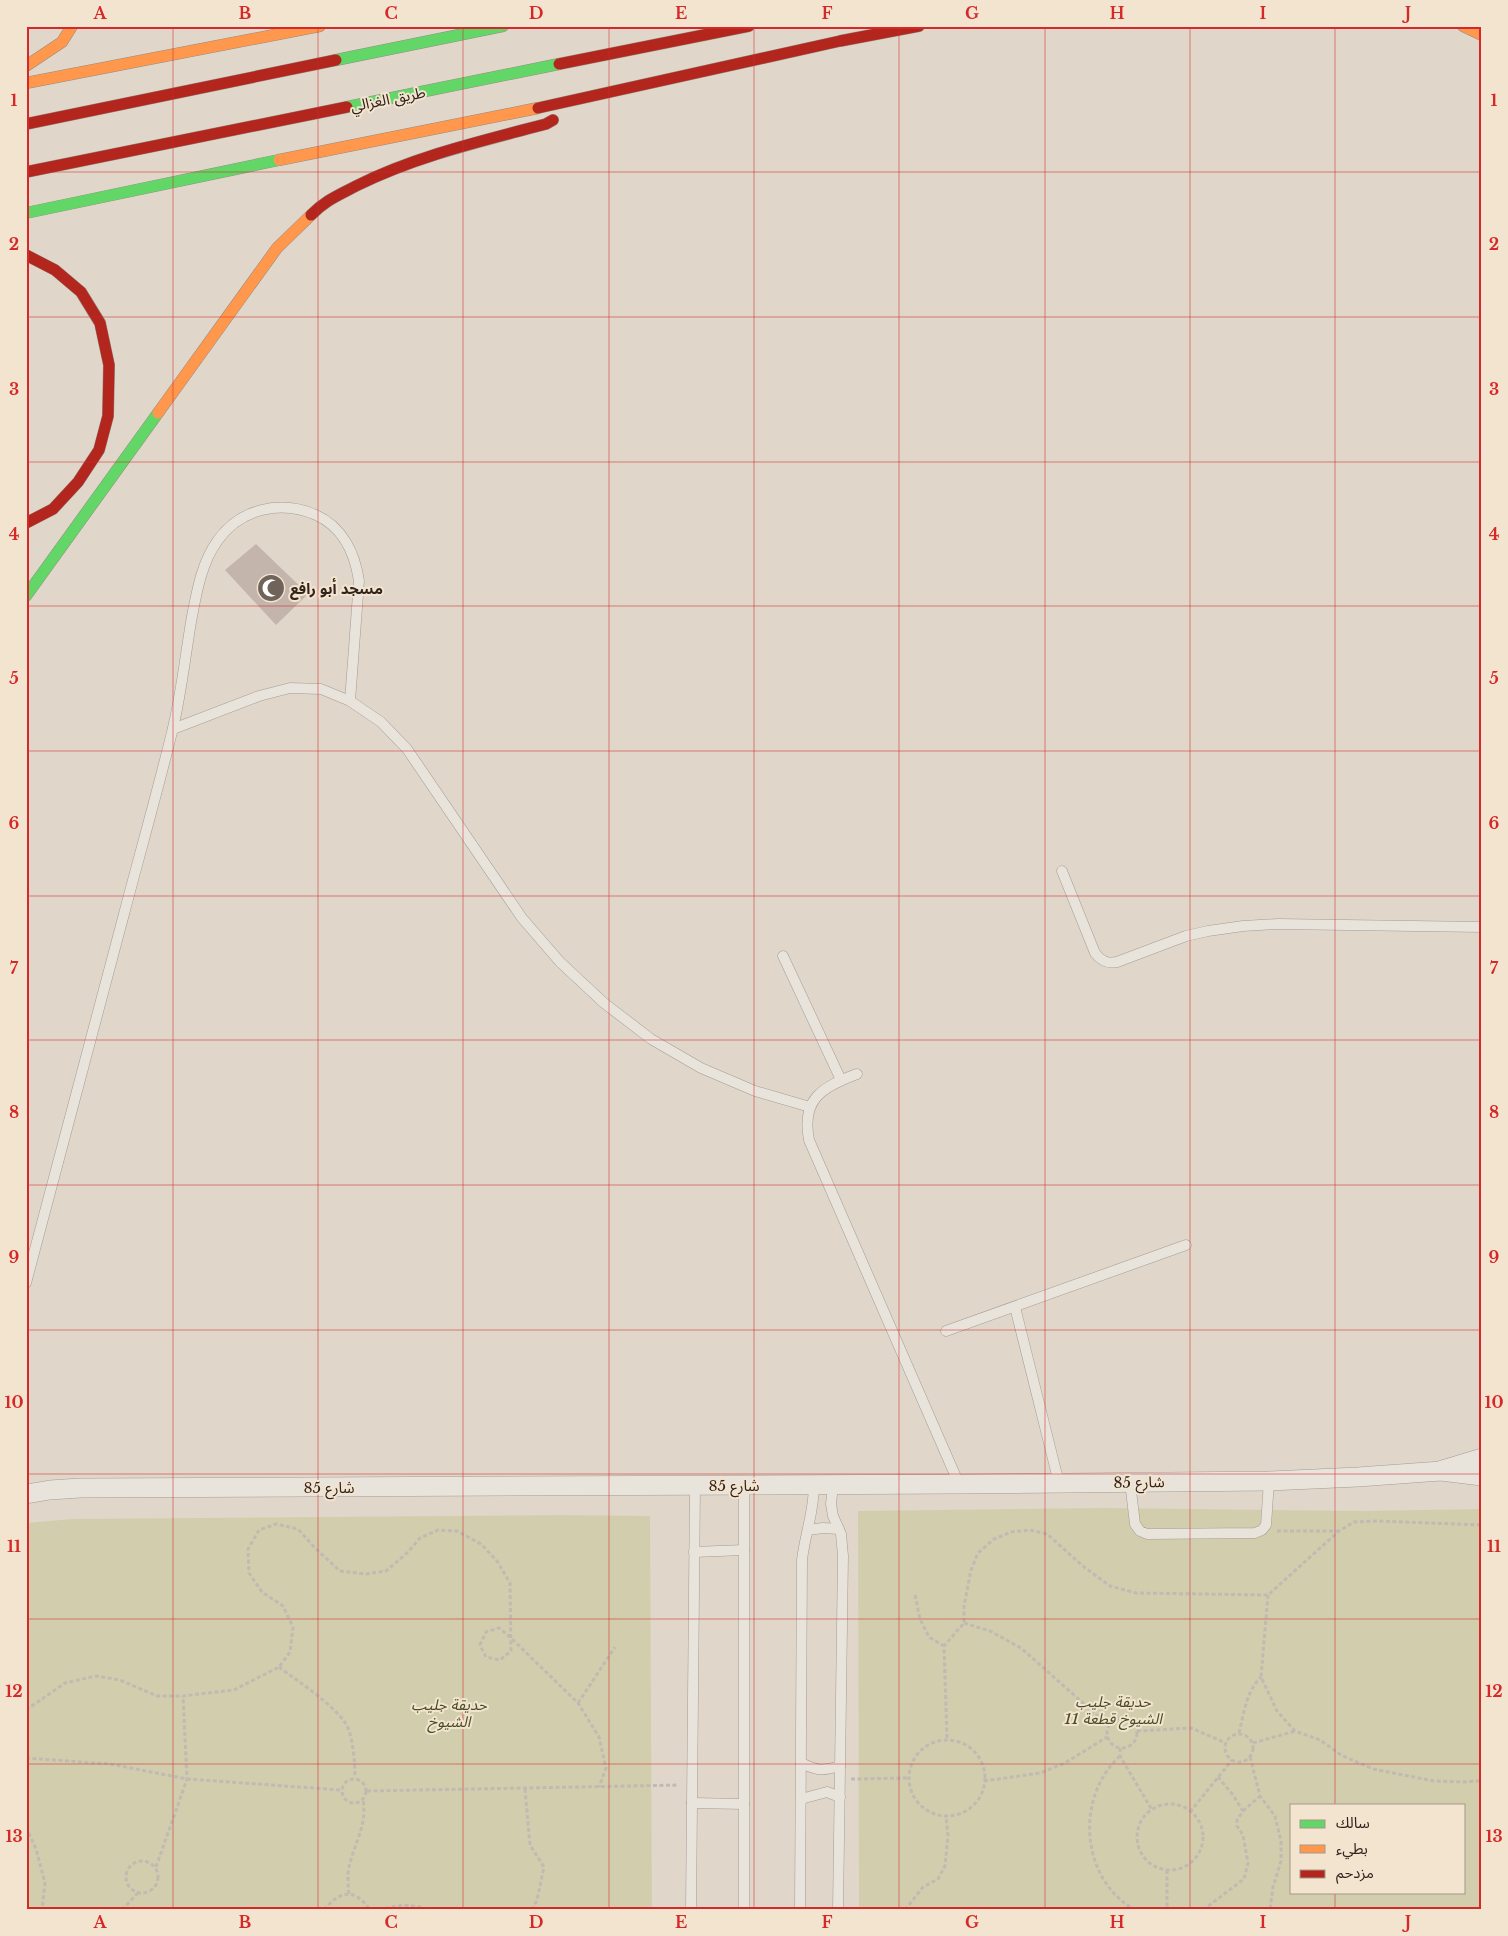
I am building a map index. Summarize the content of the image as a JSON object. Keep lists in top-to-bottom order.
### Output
{
  "streets": {
    "main road": ["طريق الغزالي"],
    "street": ["شارع 85"]
  },
  "parks": ["حديقة جليب الشيوخ قطعة 11", "حديقة جليب الشيوخ"],
  "places": {
    "mosque": ["مسجد أبو رافع"]
  },
  "legend": ["سالك", "بطيء", "مزدحم"],
  "grid": {
    "columns": [
      "A",
      "B",
      "C",
      "D",
      "E",
      "F",
      "G",
      "H",
      "I",
      "J"
    ],
    "rows": [
      "1",
      "2",
      "3",
      "4",
      "5",
      "6",
      "7",
      "8",
      "9",
      "10",
      "11",
      "12",
      "13"
    ]
  }
}
